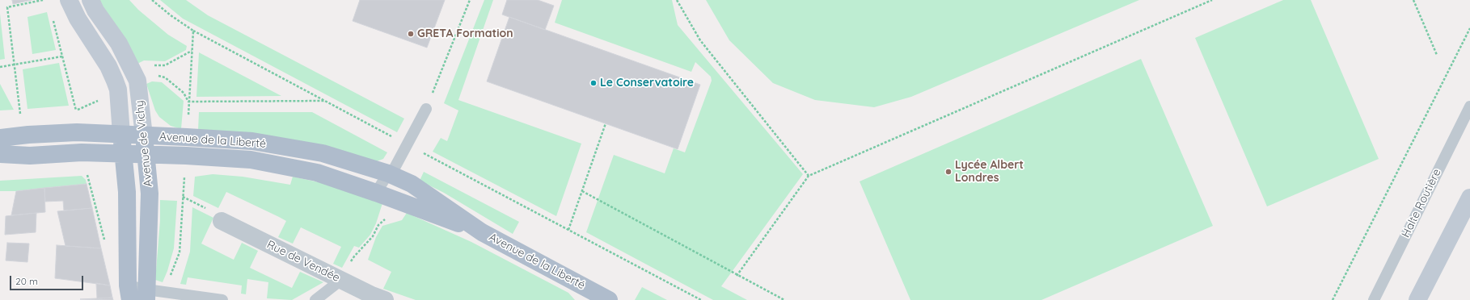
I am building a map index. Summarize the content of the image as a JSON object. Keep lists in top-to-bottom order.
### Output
{
  "streets": {
    "main road": ["Avenue de la Liberté", "Avenue de Vichy"],
    "street": ["Rue de Vendée"],
    "lane": ["Halte Routière"]
  },
  "crossings": [
    ["Avenue de la Liberté", "Avenue de Vichy"]
  ],
  "places": ["GRETA Formation", "Le Conservatoire", "Lycée Albert Londres"],
  "scale_bar": "20 m"
}
